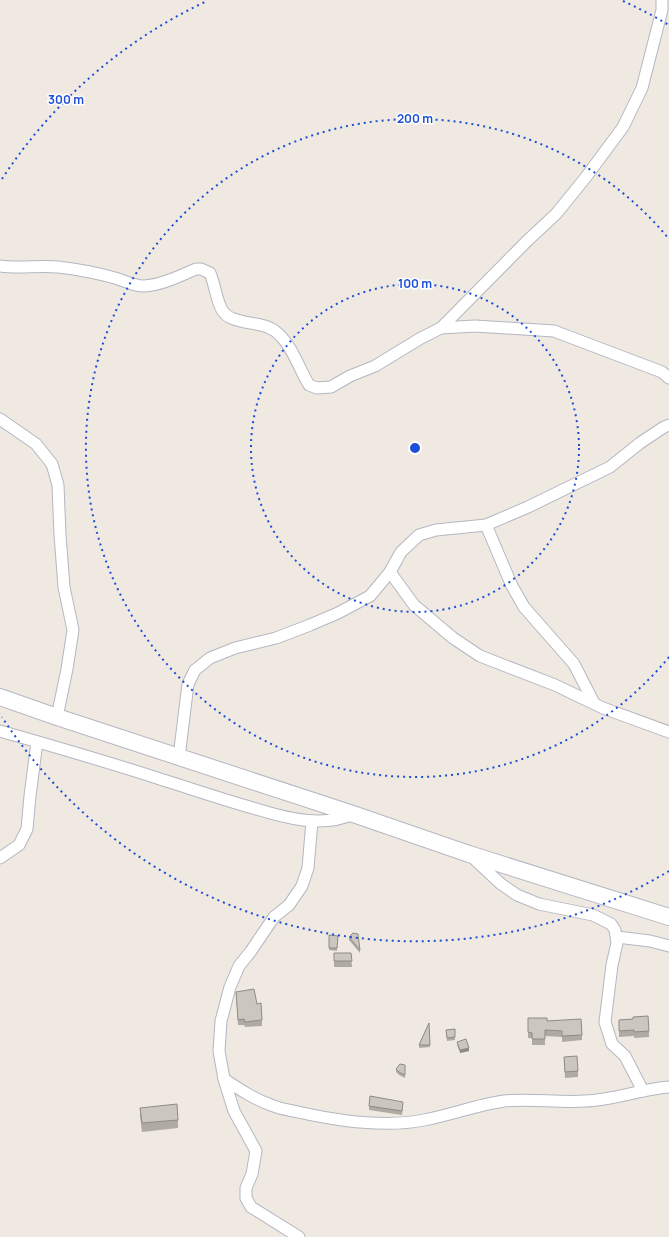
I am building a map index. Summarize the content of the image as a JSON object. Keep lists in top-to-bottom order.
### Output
{
  "rings": ["300 m", "200 m", "100 m"]
}
